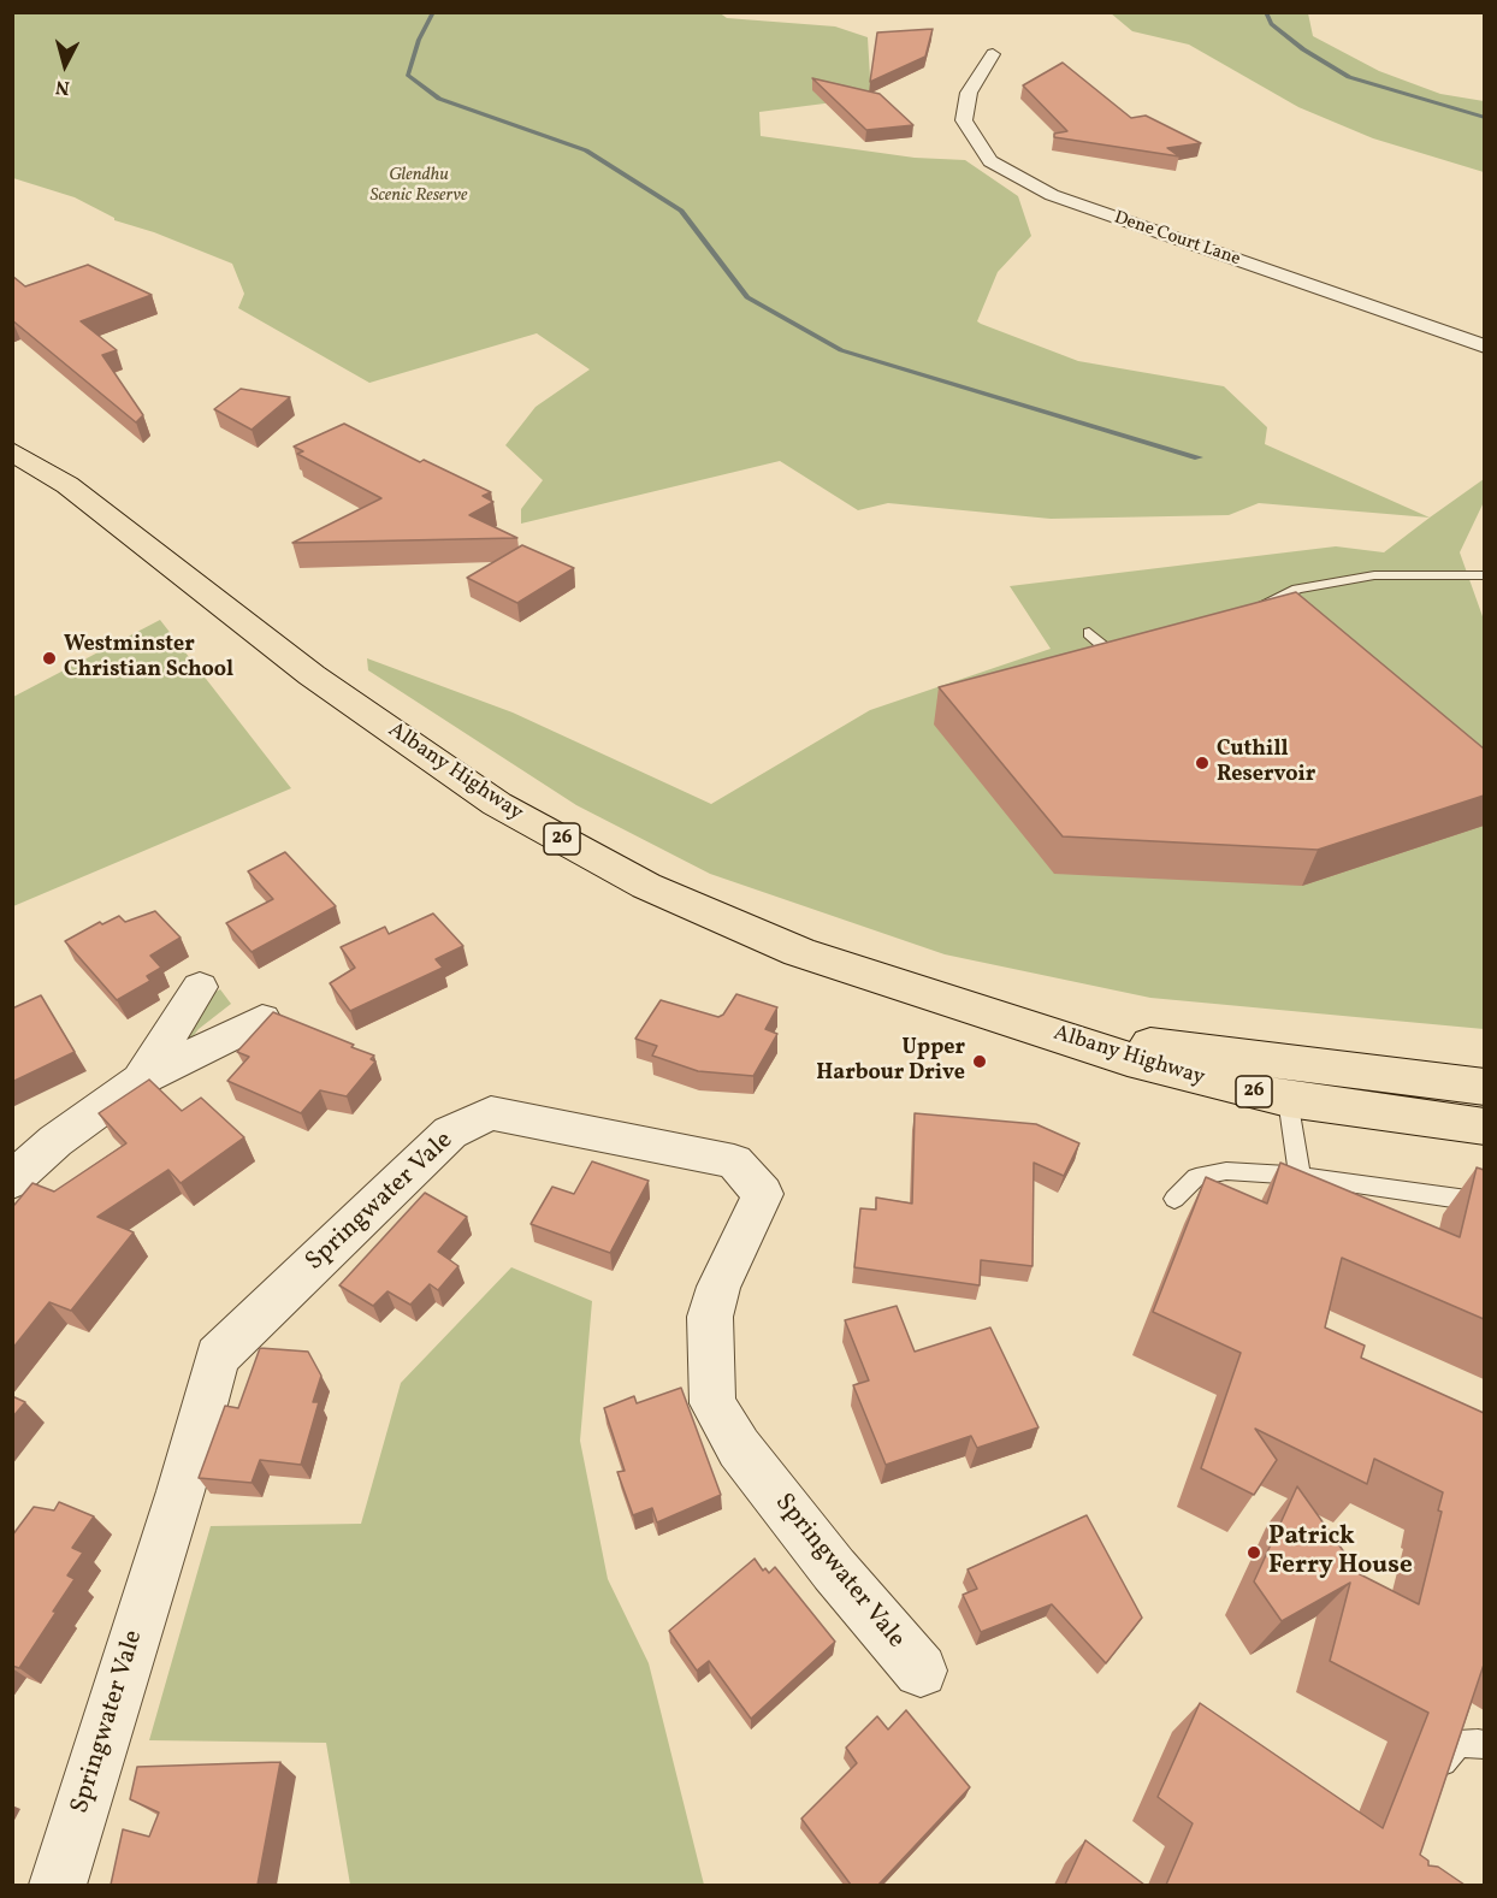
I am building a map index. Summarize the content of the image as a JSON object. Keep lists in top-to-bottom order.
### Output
{
  "streets": {
    "main road": ["Albany Highway", "26"],
    "street": ["Dene Court Lane", "Springwater Vale"]
  },
  "parks": ["Glendhu Scenic Reserve"],
  "places": [
    "Westminster Christian School",
    "Cuthill Reservoir",
    "Upper Harbour Drive",
    "Patrick Ferry House"
  ],
  "north": "bottom"
}
